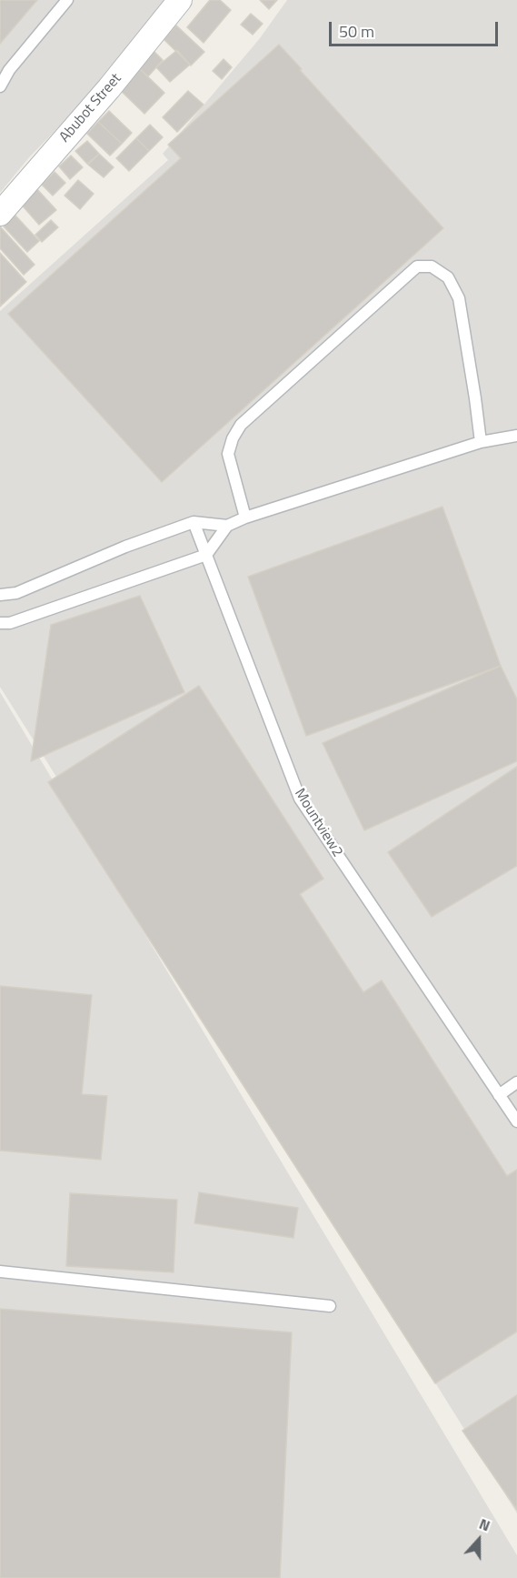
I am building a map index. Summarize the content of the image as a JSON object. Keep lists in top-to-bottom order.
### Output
{
  "streets": {
    "street": ["Abubot Street"],
    "lane": ["Mountview2"]
  },
  "scale_bar": "50 m",
  "north": "top"
}
